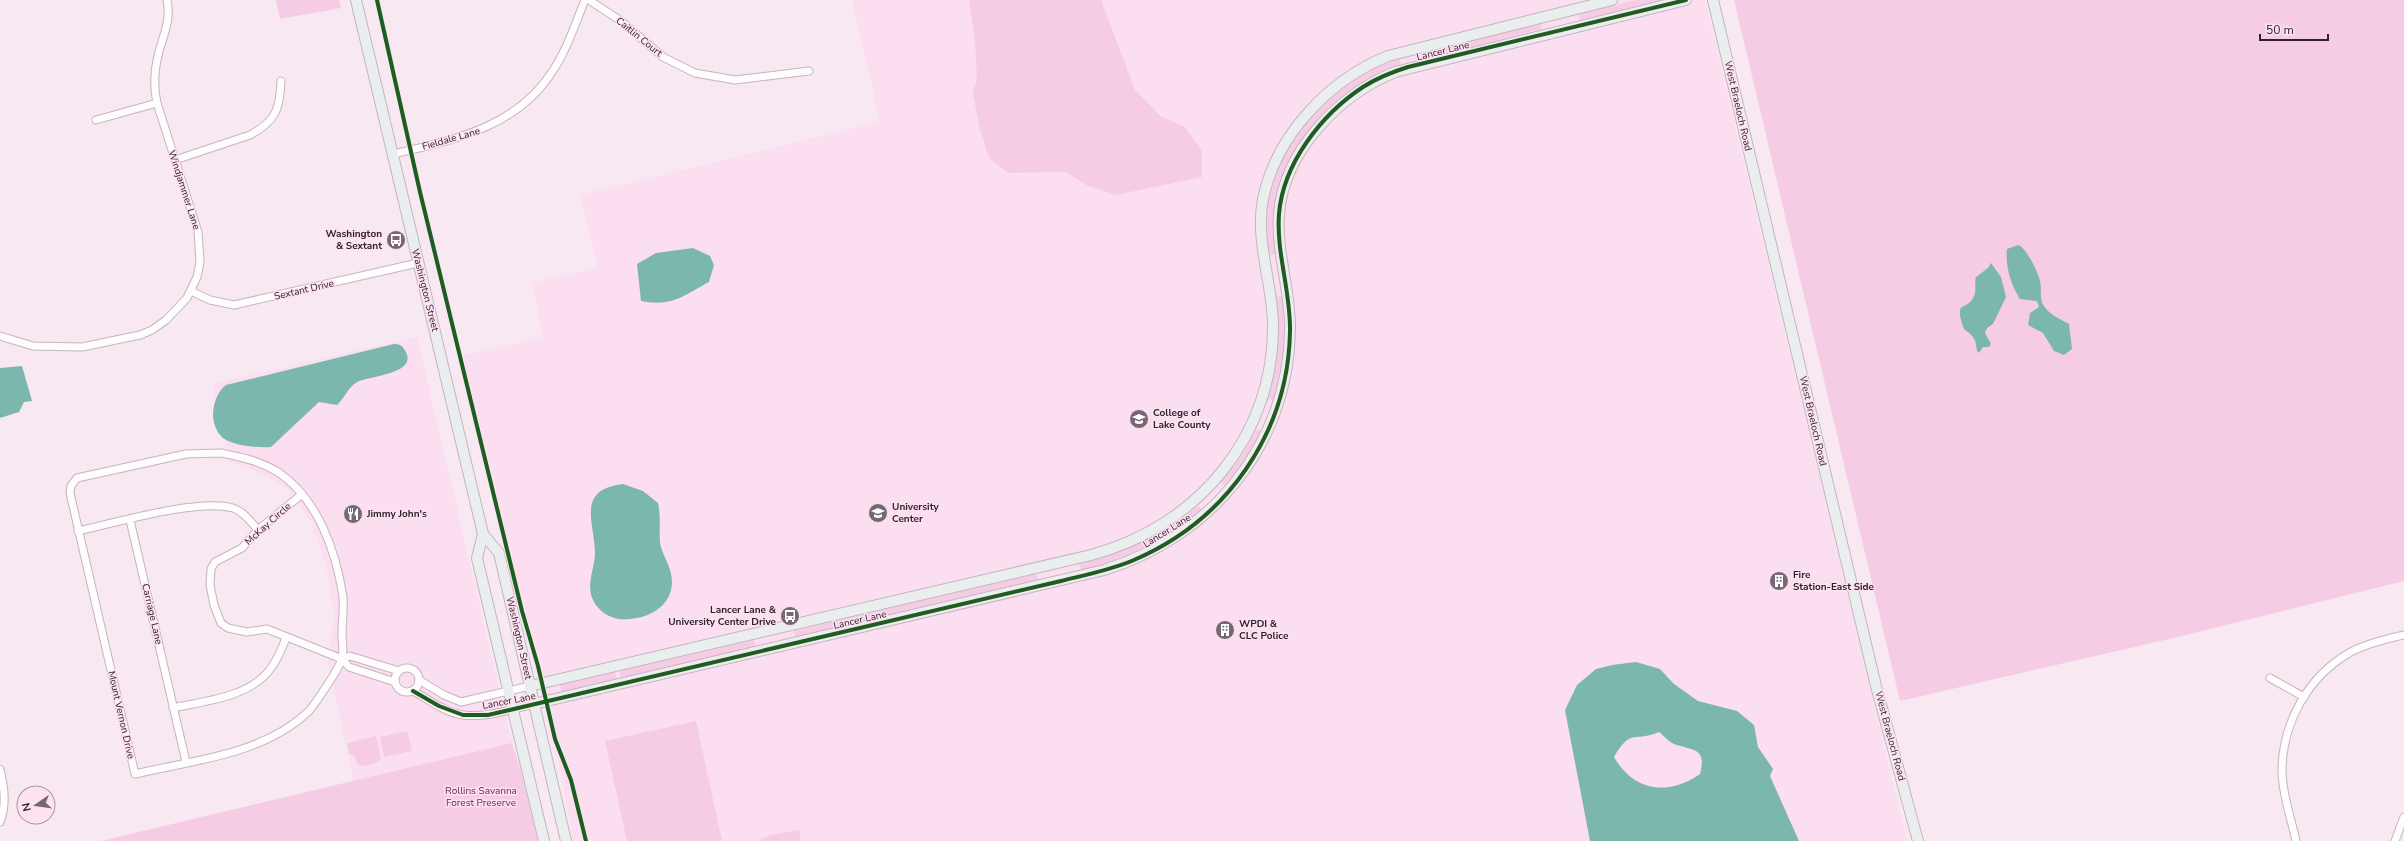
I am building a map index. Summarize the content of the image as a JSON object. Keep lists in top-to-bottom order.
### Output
{
  "streets": {
    "street": [
      "Caitlin Court",
      "Lancer Lane",
      "West Braeloch Road",
      "Fieldale Lane",
      "Windjammer Lane",
      "Sextant Drive",
      "Washington Street",
      "McKay Circle",
      "Carriage Lane",
      "Mount Vernon Drive"
    ]
  },
  "crossings": [
    ["Lancer Lane", "Washington Street"],
    ["Lancer Lane", "McKay Circle"],
    ["Lancer Lane", "Mount Vernon Drive"],
    ["Fieldale Lane", "Washington Street"],
    ["Windjammer Lane", "Sextant Drive"],
    ["Sextant Drive", "Washington Street"],
    ["McKay Circle", "Mount Vernon Drive"],
    ["Carriage Lane", "Mount Vernon Drive"]
  ],
  "parks": ["Rollins Savanna Forest Preserve"],
  "places": {
    "bus stop": ["Washington & Sextant", "Lancer Lane & University Center Drive"],
    "school or university": ["College of Lake County", "University Center"],
    "restaurant": ["Jimmy John's"],
    "building": ["Fire Station-East Side", "WPDI & CLC Police"]
  },
  "scale_bar": "50 m",
  "north": "left"
}
